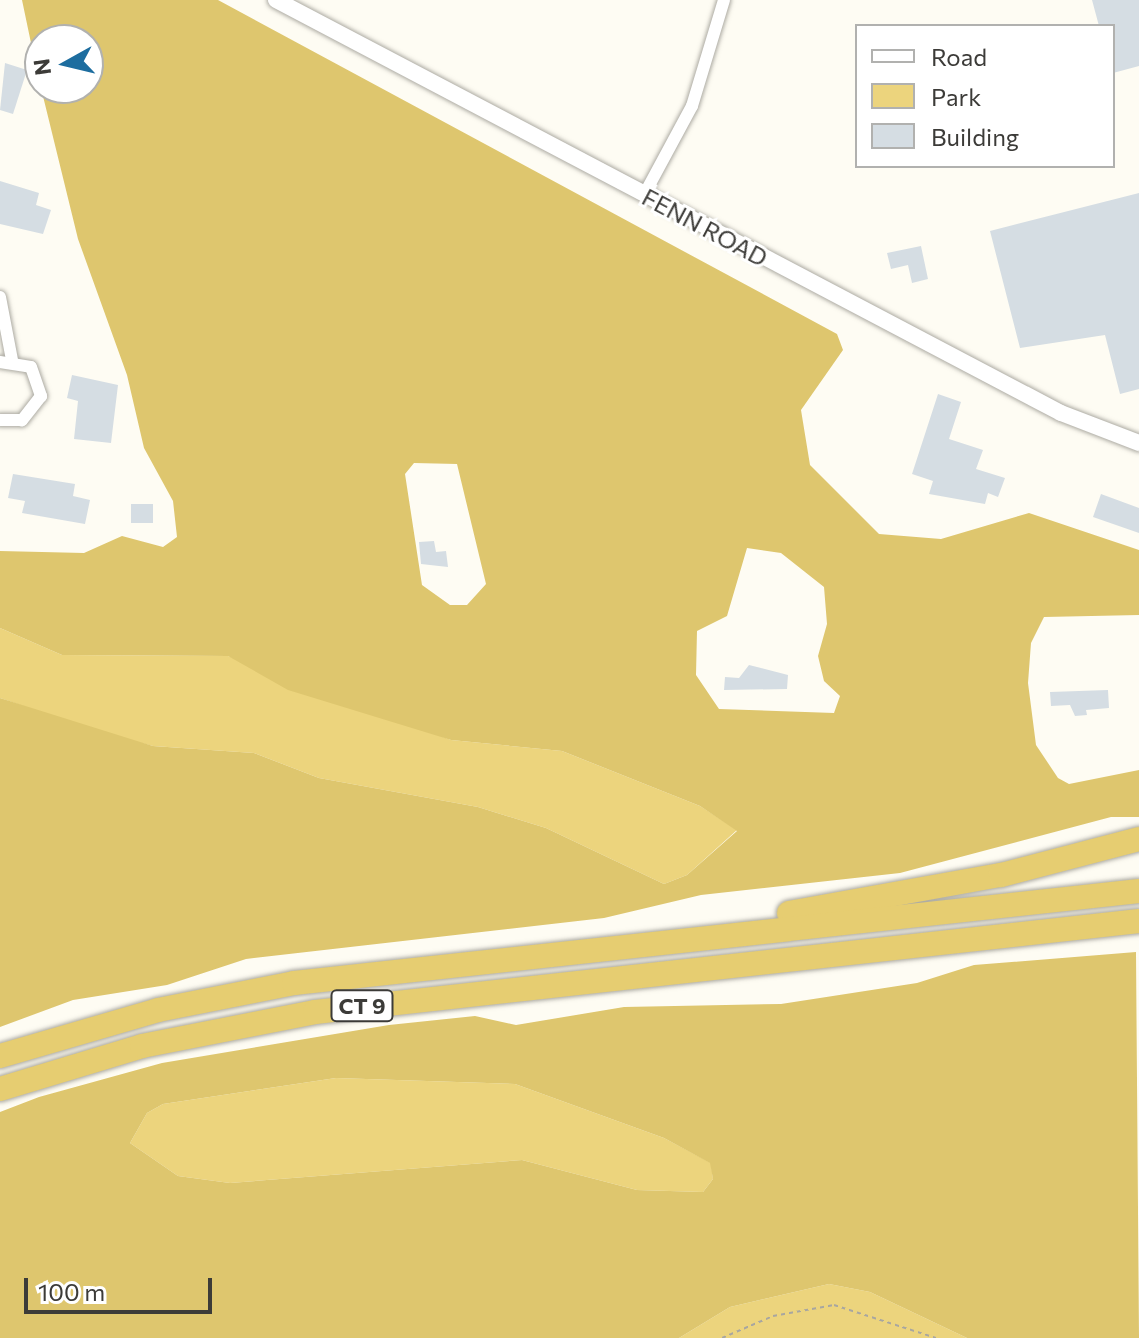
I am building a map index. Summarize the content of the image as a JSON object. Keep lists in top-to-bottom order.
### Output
{
  "streets": {
    "highway": ["CT 9"],
    "street": ["FENN ROAD"]
  },
  "legend": ["Road", "Park", "Building"],
  "scale_bar": "100 m",
  "north": "left"
}
